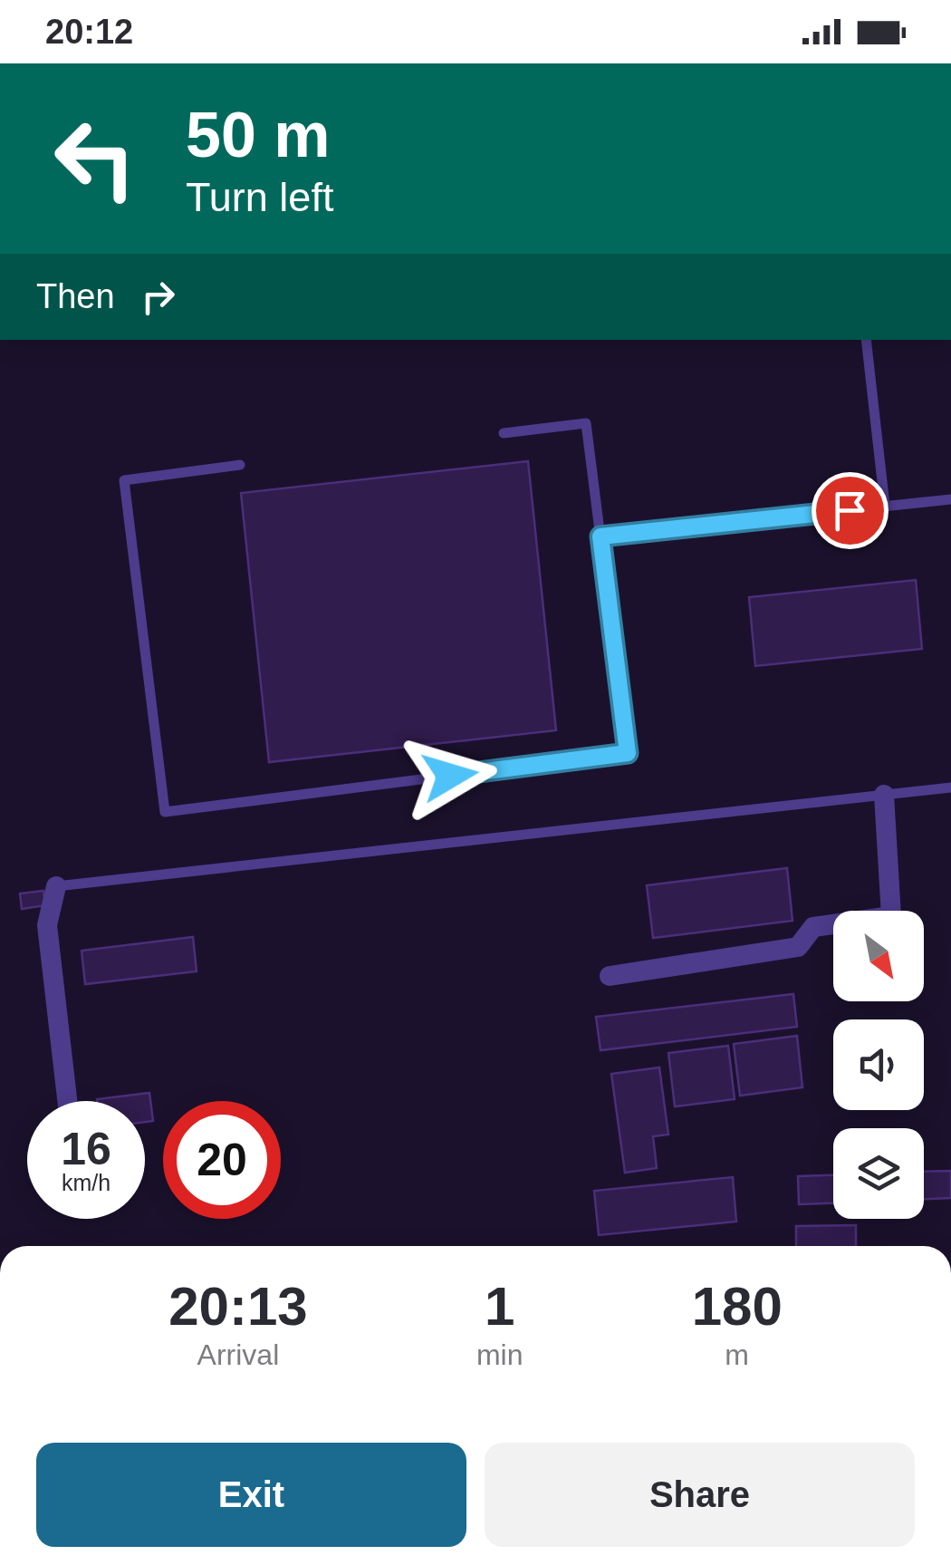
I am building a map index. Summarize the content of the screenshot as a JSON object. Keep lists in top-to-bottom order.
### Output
{
  "north": "bottom right",
  "page": {
    "status": "20:12",
    "turn": ["50 m", "Turn left"],
    "then": "Then",
    "speed": "16 km/h",
    "limit": "20",
    "eta": [
      "20:13",
      "Arrival",
      "1",
      "min",
      "180",
      "m"
    ],
    "buttons": ["Exit", "Share"]
  }
}
